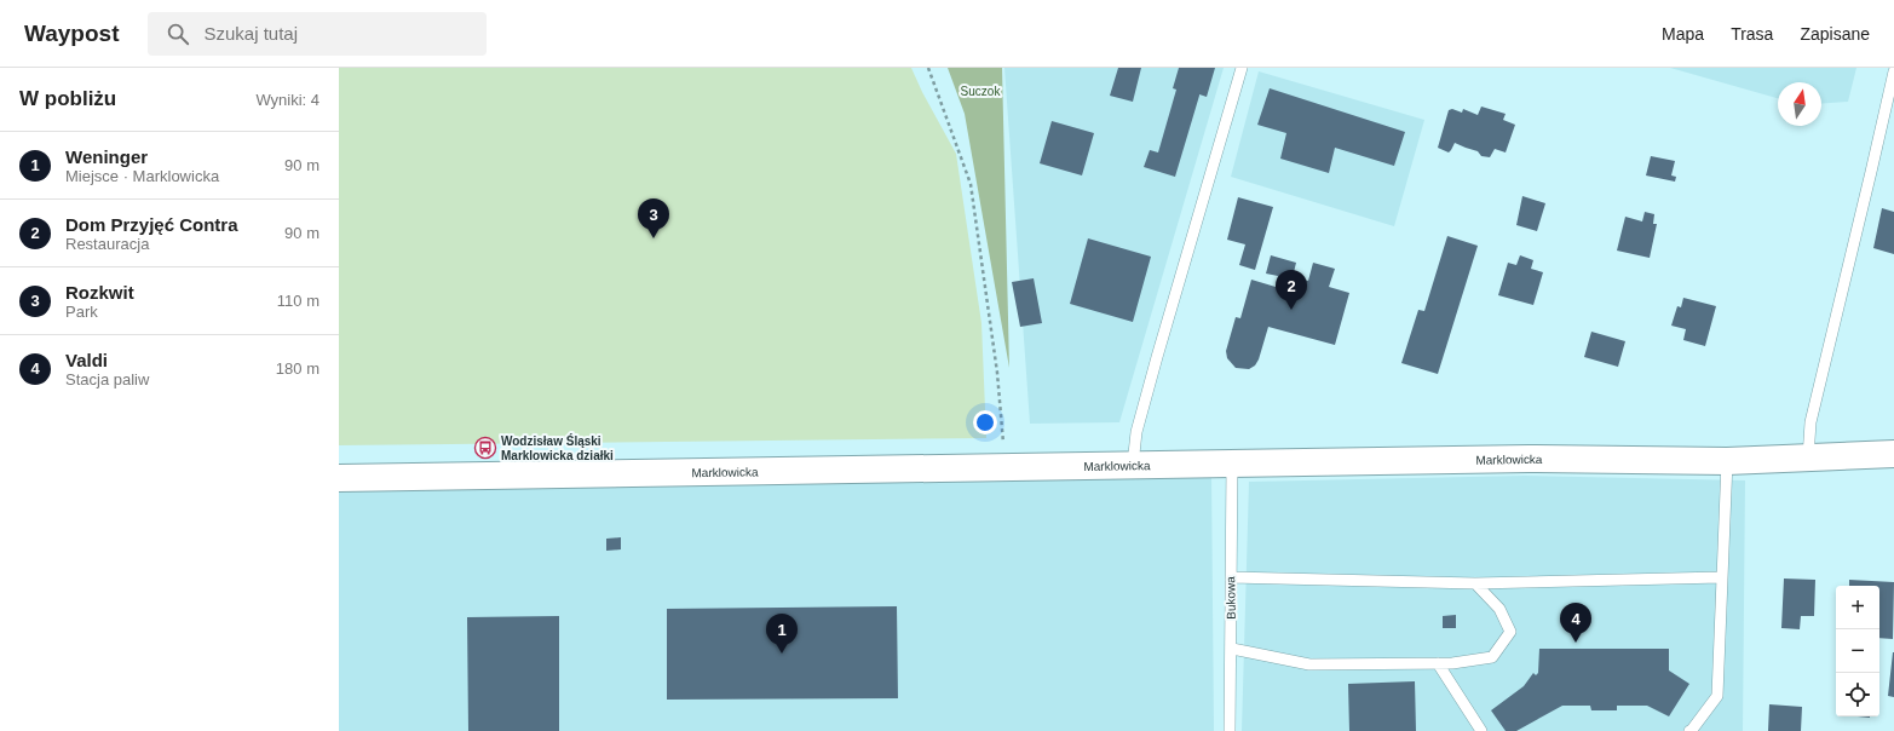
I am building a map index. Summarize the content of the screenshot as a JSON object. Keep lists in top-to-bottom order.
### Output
{
  "streets": {
    "main road": ["Marklowicka"],
    "lane": ["Bukowa"]
  },
  "crossings": [
    ["Marklowicka", "Bukowa"]
  ],
  "parks": ["Suczok"],
  "places": {
    "bus stop": ["Wodzisław Śląski Marklowicka działki"]
  },
  "north": "top",
  "page": {
    "header": "Waypost",
    "search": "Szukaj tutaj",
    "nav": ["Mapa", "Trasa", "Zapisane"],
    "heading": ["W pobliżu", "Wyniki: 4"],
    "list": [
      {
        "mark": "1",
        "name": "Weninger",
        "note": "Miejsce · Marklowicka",
        "value": "90 m"
      },
      {
        "mark": "2",
        "name": "Dom Przyjęć Contra",
        "note": "Restauracja",
        "value": "90 m"
      },
      {
        "mark": "3",
        "name": "Rozkwit",
        "note": "Park",
        "value": "110 m"
      },
      {
        "mark": "4",
        "name": "Valdi",
        "note": "Stacja paliw",
        "value": "180 m"
      }
    ],
    "pins": [
      "3",
      "2",
      "4",
      "1"
    ],
    "map_buttons": ["+", "−"]
  }
}
